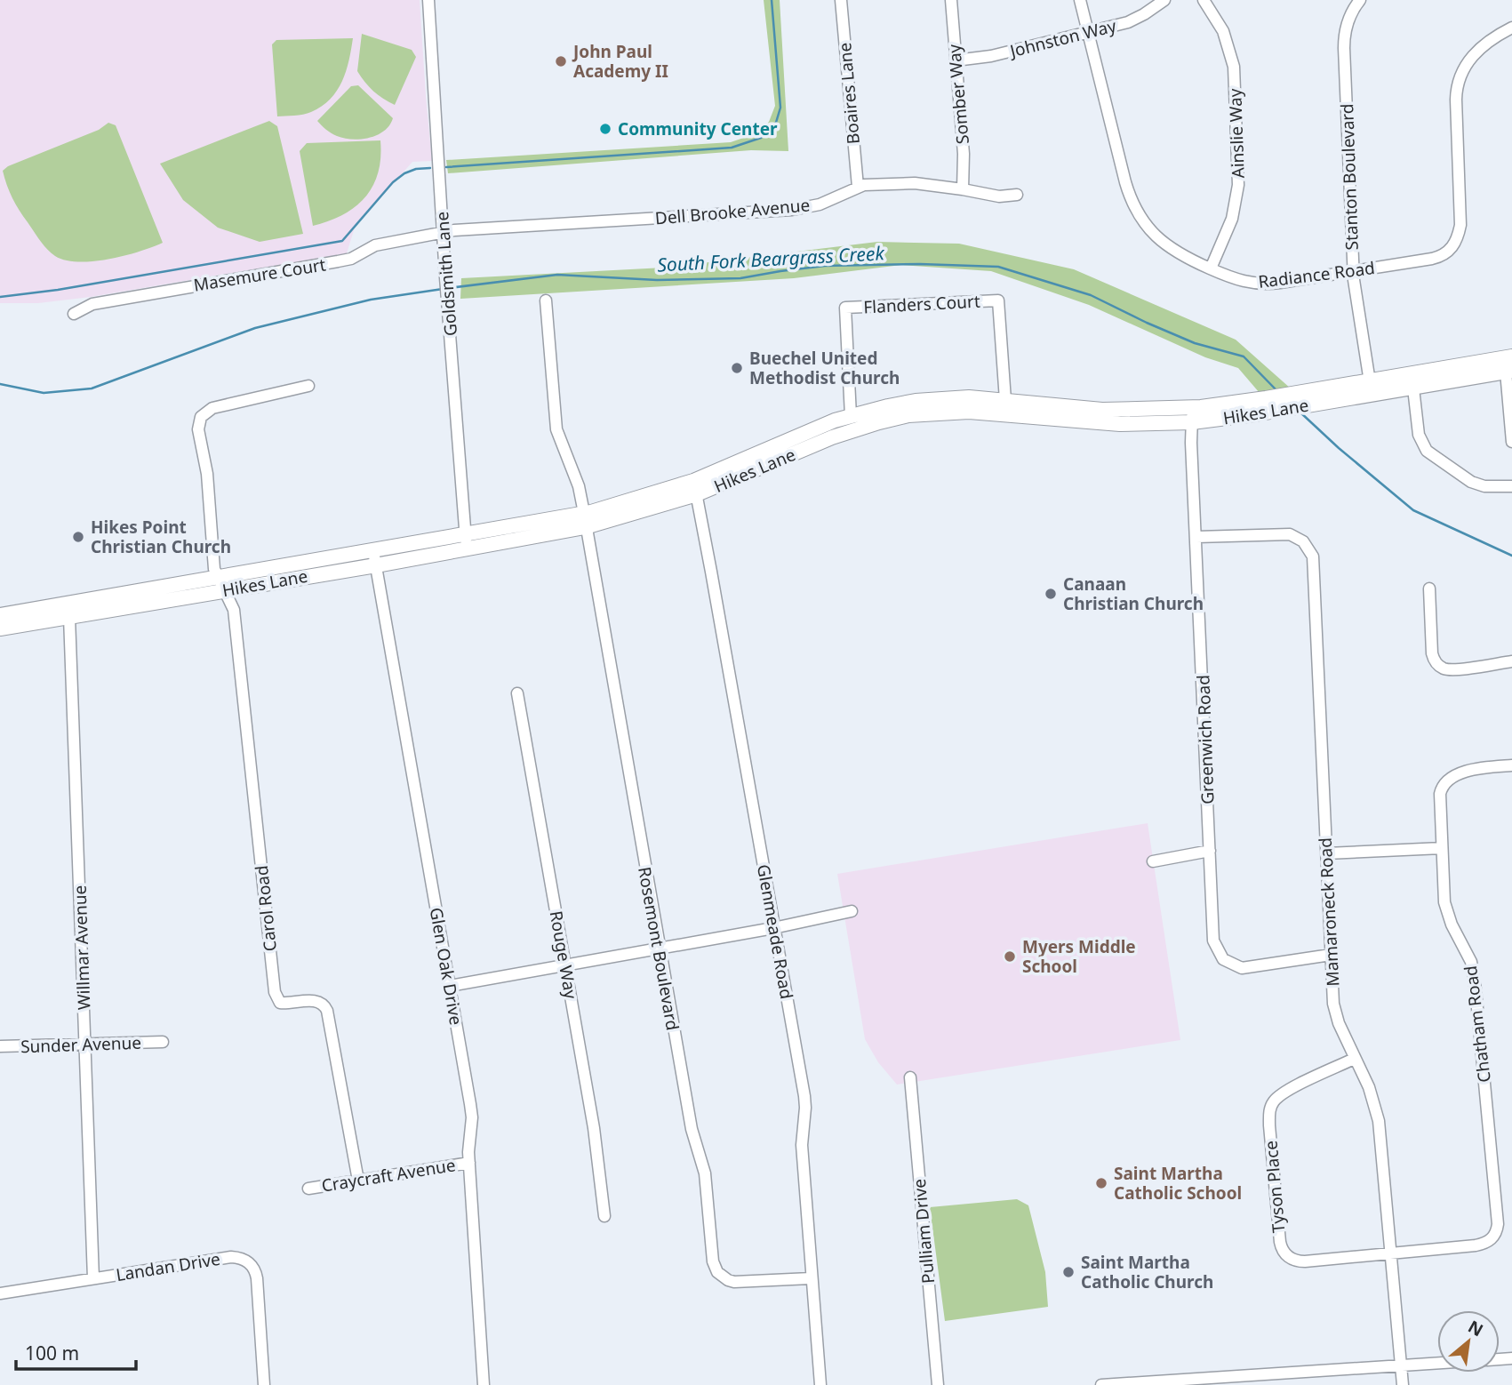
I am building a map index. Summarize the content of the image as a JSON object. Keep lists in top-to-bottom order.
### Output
{
  "streets": {
    "main road": ["Hikes Lane"],
    "street": [
      "Johnston Way",
      "Boaires Lane",
      "Somber Way",
      "Ainslie Way",
      "Stanton Boulevard",
      "Dell Brooke Avenue",
      "Goldsmith Lane",
      "Masemure Court",
      "Radiance Road",
      "Flanders Court",
      "Greenwich Road",
      "Carol Road",
      "Mamaroneck Road",
      "Glenmeade Road",
      "Willmar Avenue",
      "Rosemont Boulevard",
      "Rouge Way",
      "Glen Oak Drive",
      "Chatham Road",
      "Sunder Avenue",
      "Craycraft Avenue",
      "Tyson Place",
      "Pulliam Drive",
      "Landan Drive"
    ]
  },
  "crossings": [
    ["Johnston Way", "Somber Way"],
    ["Johnston Way", "Radiance Road"],
    ["Boaires Lane", "Dell Brooke Avenue"],
    ["Somber Way", "Dell Brooke Avenue"],
    ["Ainslie Way", "Radiance Road"],
    ["Stanton Boulevard", "Radiance Road"],
    ["Stanton Boulevard", "Hikes Lane"],
    ["Dell Brooke Avenue", "Goldsmith Lane"],
    ["Dell Brooke Avenue", "Masemure Court"],
    ["Goldsmith Lane", "Masemure Court"],
    ["Goldsmith Lane", "Hikes Lane"],
    ["Flanders Court", "Hikes Lane"],
    ["Hikes Lane", "Greenwich Road"],
    ["Hikes Lane", "Carol Road"],
    ["Hikes Lane", "Glenmeade Road"],
    ["Hikes Lane", "Willmar Avenue"],
    ["Hikes Lane", "Rosemont Boulevard"],
    ["Hikes Lane", "Glen Oak Drive"],
    ["Greenwich Road", "Mamaroneck Road"],
    ["Carol Road", "Craycraft Avenue"],
    ["Mamaroneck Road", "Chatham Road"],
    ["Mamaroneck Road", "Tyson Place"],
    ["Glenmeade Road", "Rosemont Boulevard"],
    ["Willmar Avenue", "Sunder Avenue"],
    ["Willmar Avenue", "Landan Drive"],
    ["Glen Oak Drive", "Craycraft Avenue"],
    ["Chatham Road", "Tyson Place"]
  ],
  "water": ["South Fork Beargrass Creek"],
  "places": [
    "John Paul Academy II",
    "Community Center",
    "Buechel United Methodist Church",
    "Hikes Point Christian Church",
    "Canaan Christian Church",
    "Myers Middle School",
    "Saint Martha Catholic School",
    "Saint Martha Catholic Church"
  ],
  "scale_bar": "100 m",
  "north": "top right"
}
